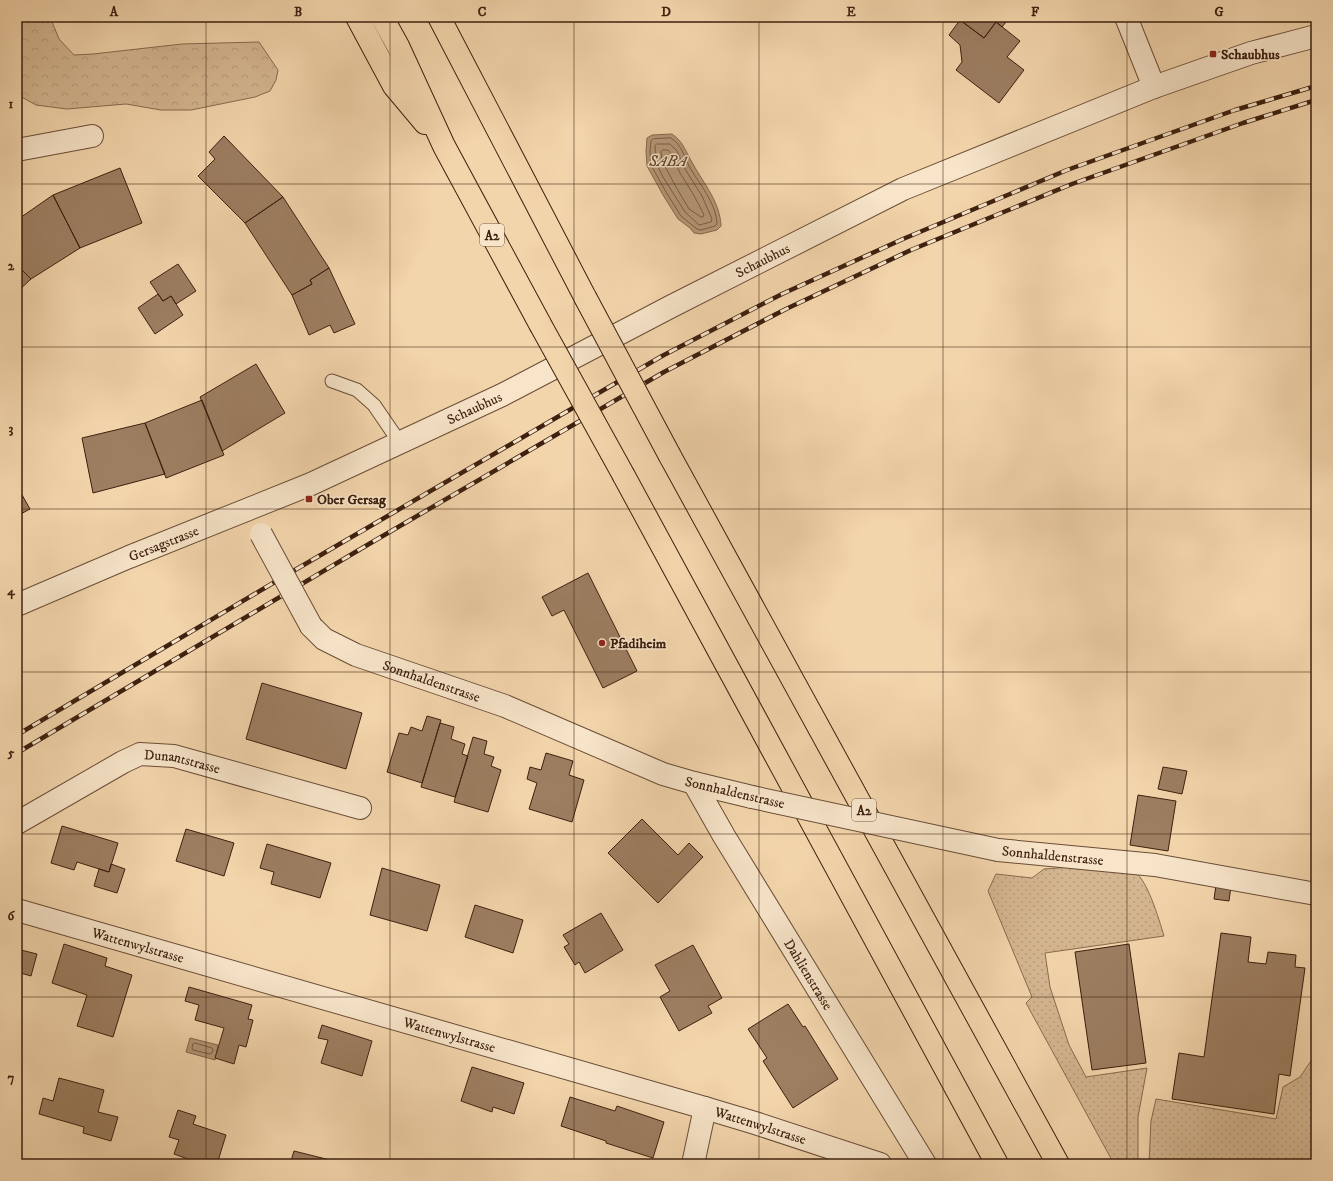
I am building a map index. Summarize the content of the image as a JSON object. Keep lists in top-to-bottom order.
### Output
{
  "streets": {
    "highway": ["A2"],
    "street": [
      "Schaubhus",
      "Gersagstrasse",
      "Sonnhaldenstrasse",
      "Dunantstrasse",
      "Wattenwylstrasse",
      "Dahlienstrasse"
    ]
  },
  "crossings": [
    ["Schaubhus", "Gersagstrasse"],
    ["Gersagstrasse", "Sonnhaldenstrasse"],
    ["Sonnhaldenstrasse", "Dahlienstrasse"]
  ],
  "water": ["SABA"],
  "places": {
    "transit": ["Schaubhus", "Ober Gersag"],
    "other": ["Pfadiheim"]
  },
  "grid": {
    "columns": [
      "A",
      "B",
      "C",
      "D",
      "E",
      "F",
      "G"
    ],
    "rows": [
      "1",
      "2",
      "3",
      "4",
      "5",
      "6",
      "7"
    ]
  }
}
